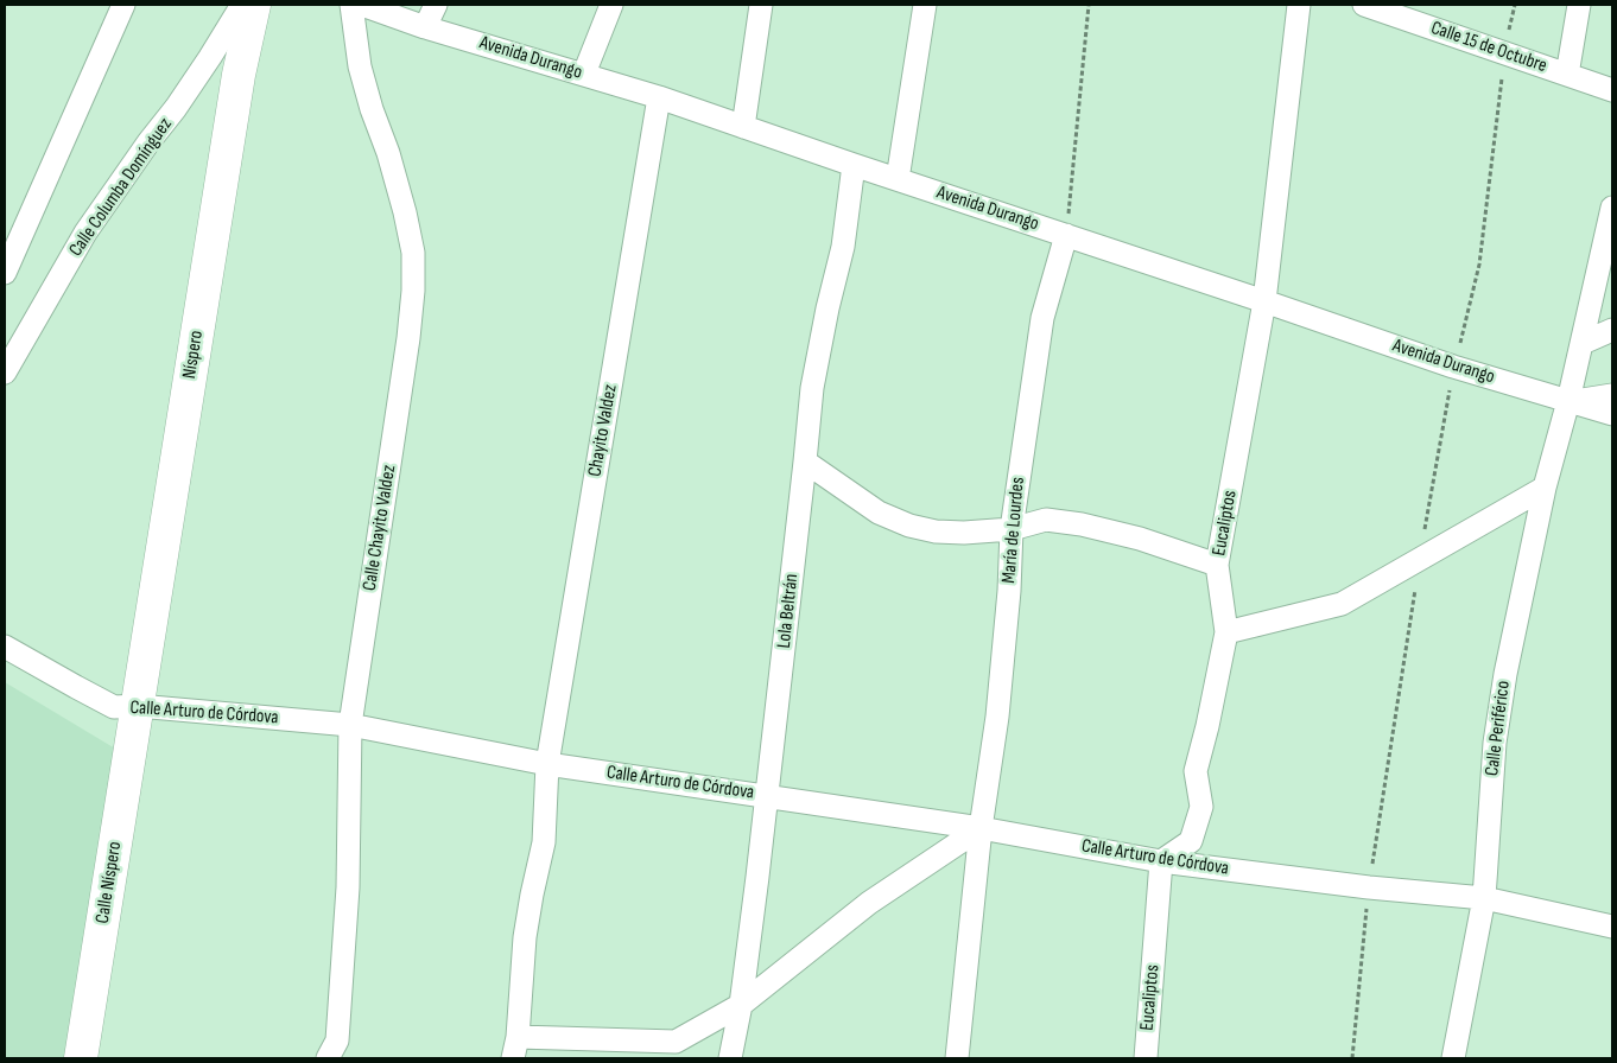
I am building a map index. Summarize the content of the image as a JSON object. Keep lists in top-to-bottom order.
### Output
{
  "streets": {
    "street": [
      "Calle 15 de Octubre",
      "Avenida Durango",
      "Calle Columba Domínguez",
      "Níspero",
      "Chayito Valdez",
      "Eucaliptos",
      "Calle Chayito Valdez",
      "María de Lourdes",
      "Lola Beltrán",
      "Calle Arturo de Córdova",
      "Calle Periférico",
      "Calle Níspero"
    ]
  },
  "crossings": [
    ["Avenida Durango", "Chayito Valdez"],
    ["Avenida Durango", "Eucaliptos"],
    ["Avenida Durango", "María de Lourdes"],
    ["Avenida Durango", "Lola Beltrán"],
    ["Avenida Durango", "Calle Periférico"],
    ["Níspero", "Calle Arturo de Córdova"],
    ["Níspero", "Calle Níspero"],
    ["Chayito Valdez", "Calle Arturo de Córdova"],
    ["Eucaliptos", "Calle Arturo de Córdova"],
    ["Calle Chayito Valdez", "Calle Arturo de Córdova"],
    ["María de Lourdes", "Calle Arturo de Córdova"],
    ["Lola Beltrán", "Calle Arturo de Córdova"],
    ["Calle Arturo de Córdova", "Calle Periférico"],
    ["Calle Arturo de Córdova", "Calle Níspero"]
  ]
}
